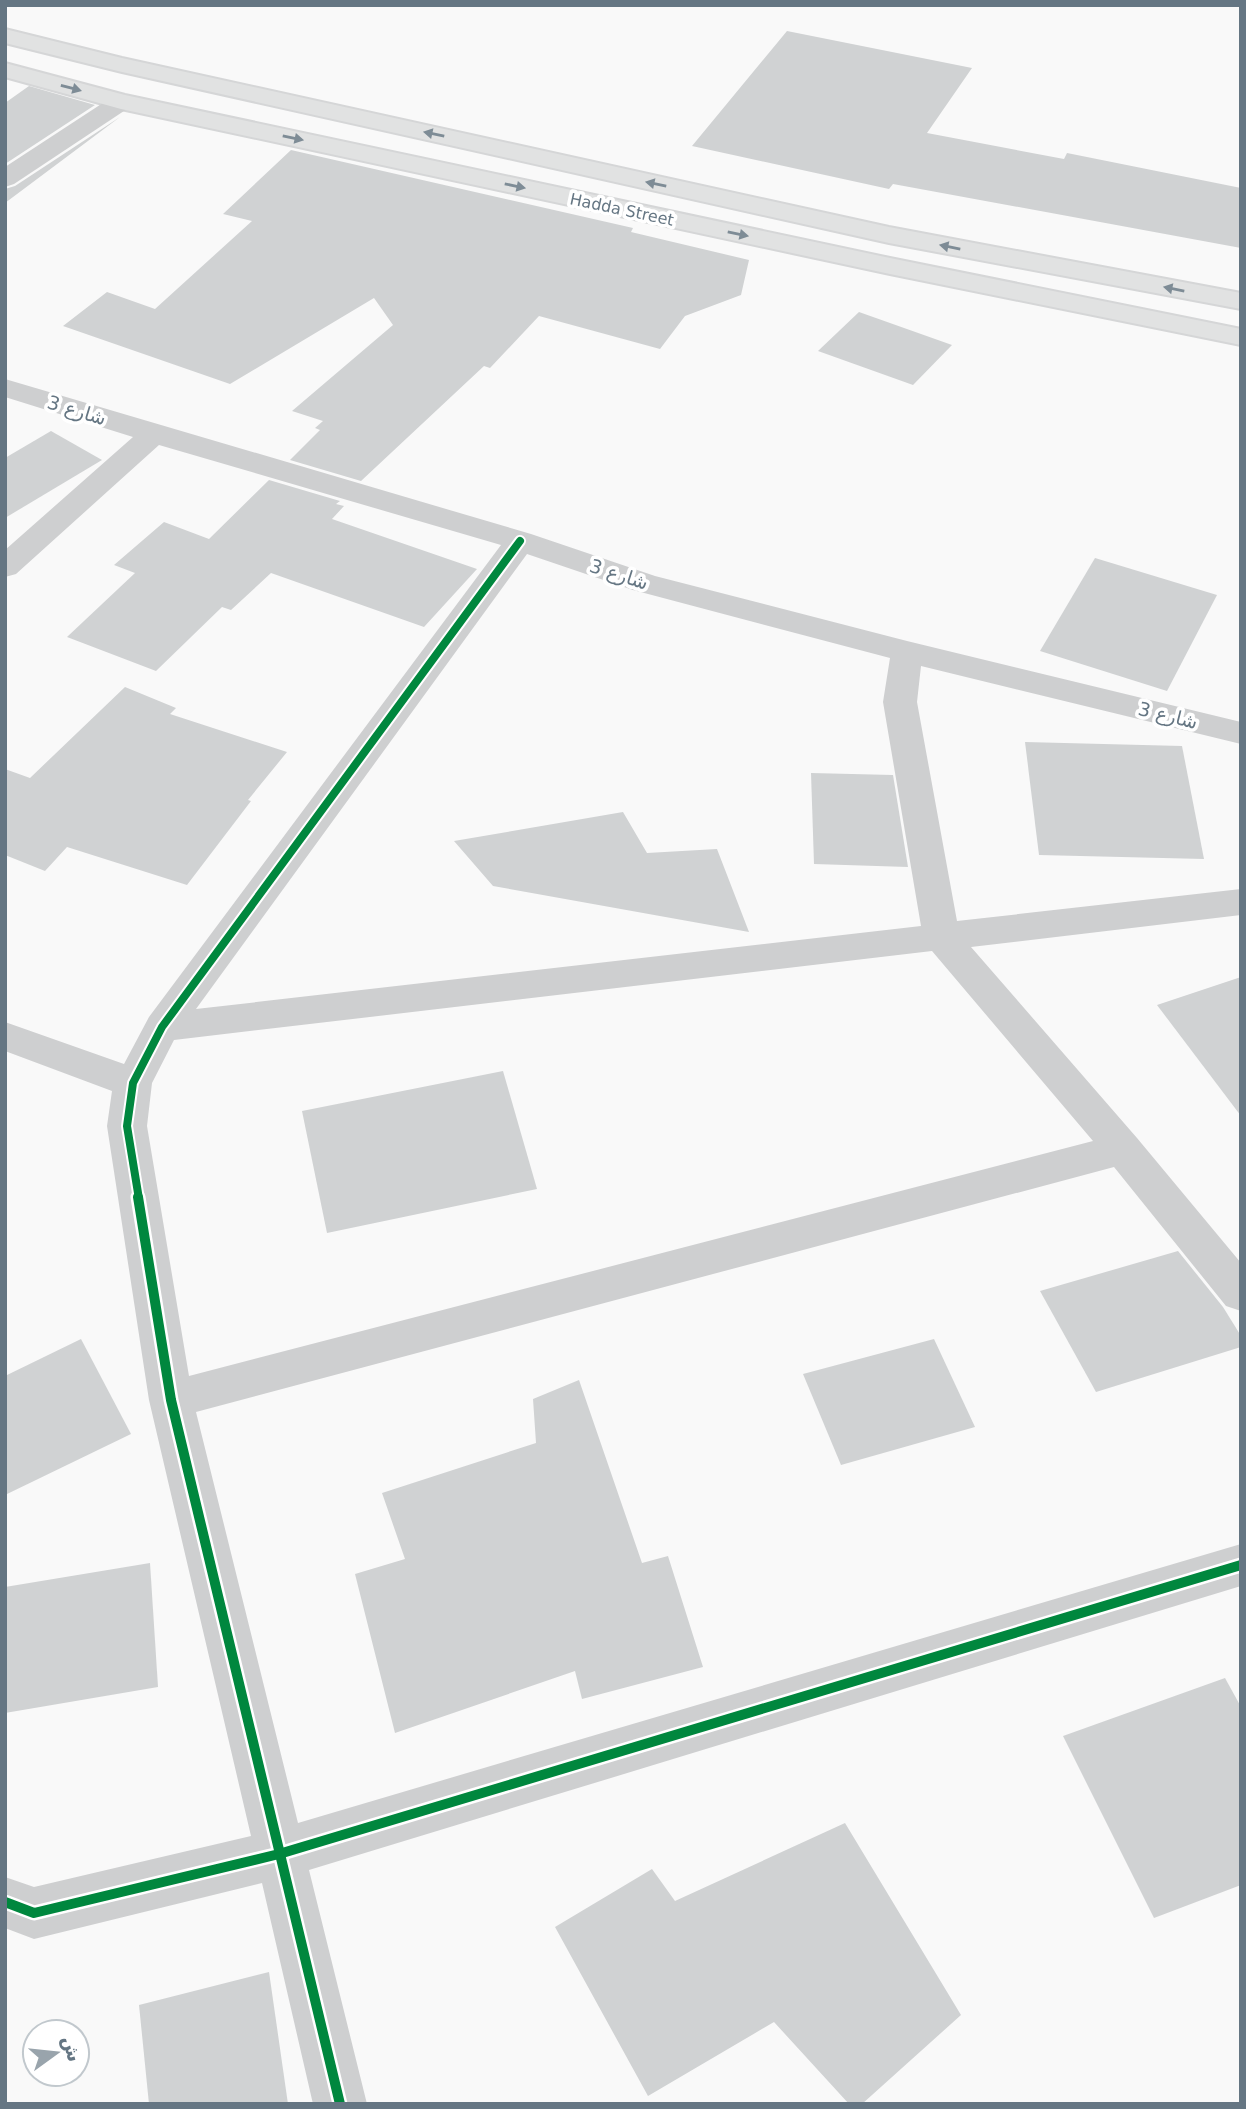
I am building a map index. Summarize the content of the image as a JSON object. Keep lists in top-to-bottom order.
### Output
{
  "streets": {
    "main road": ["Hadda Street"],
    "street": ["شارع 3"]
  },
  "north": "right"
}
